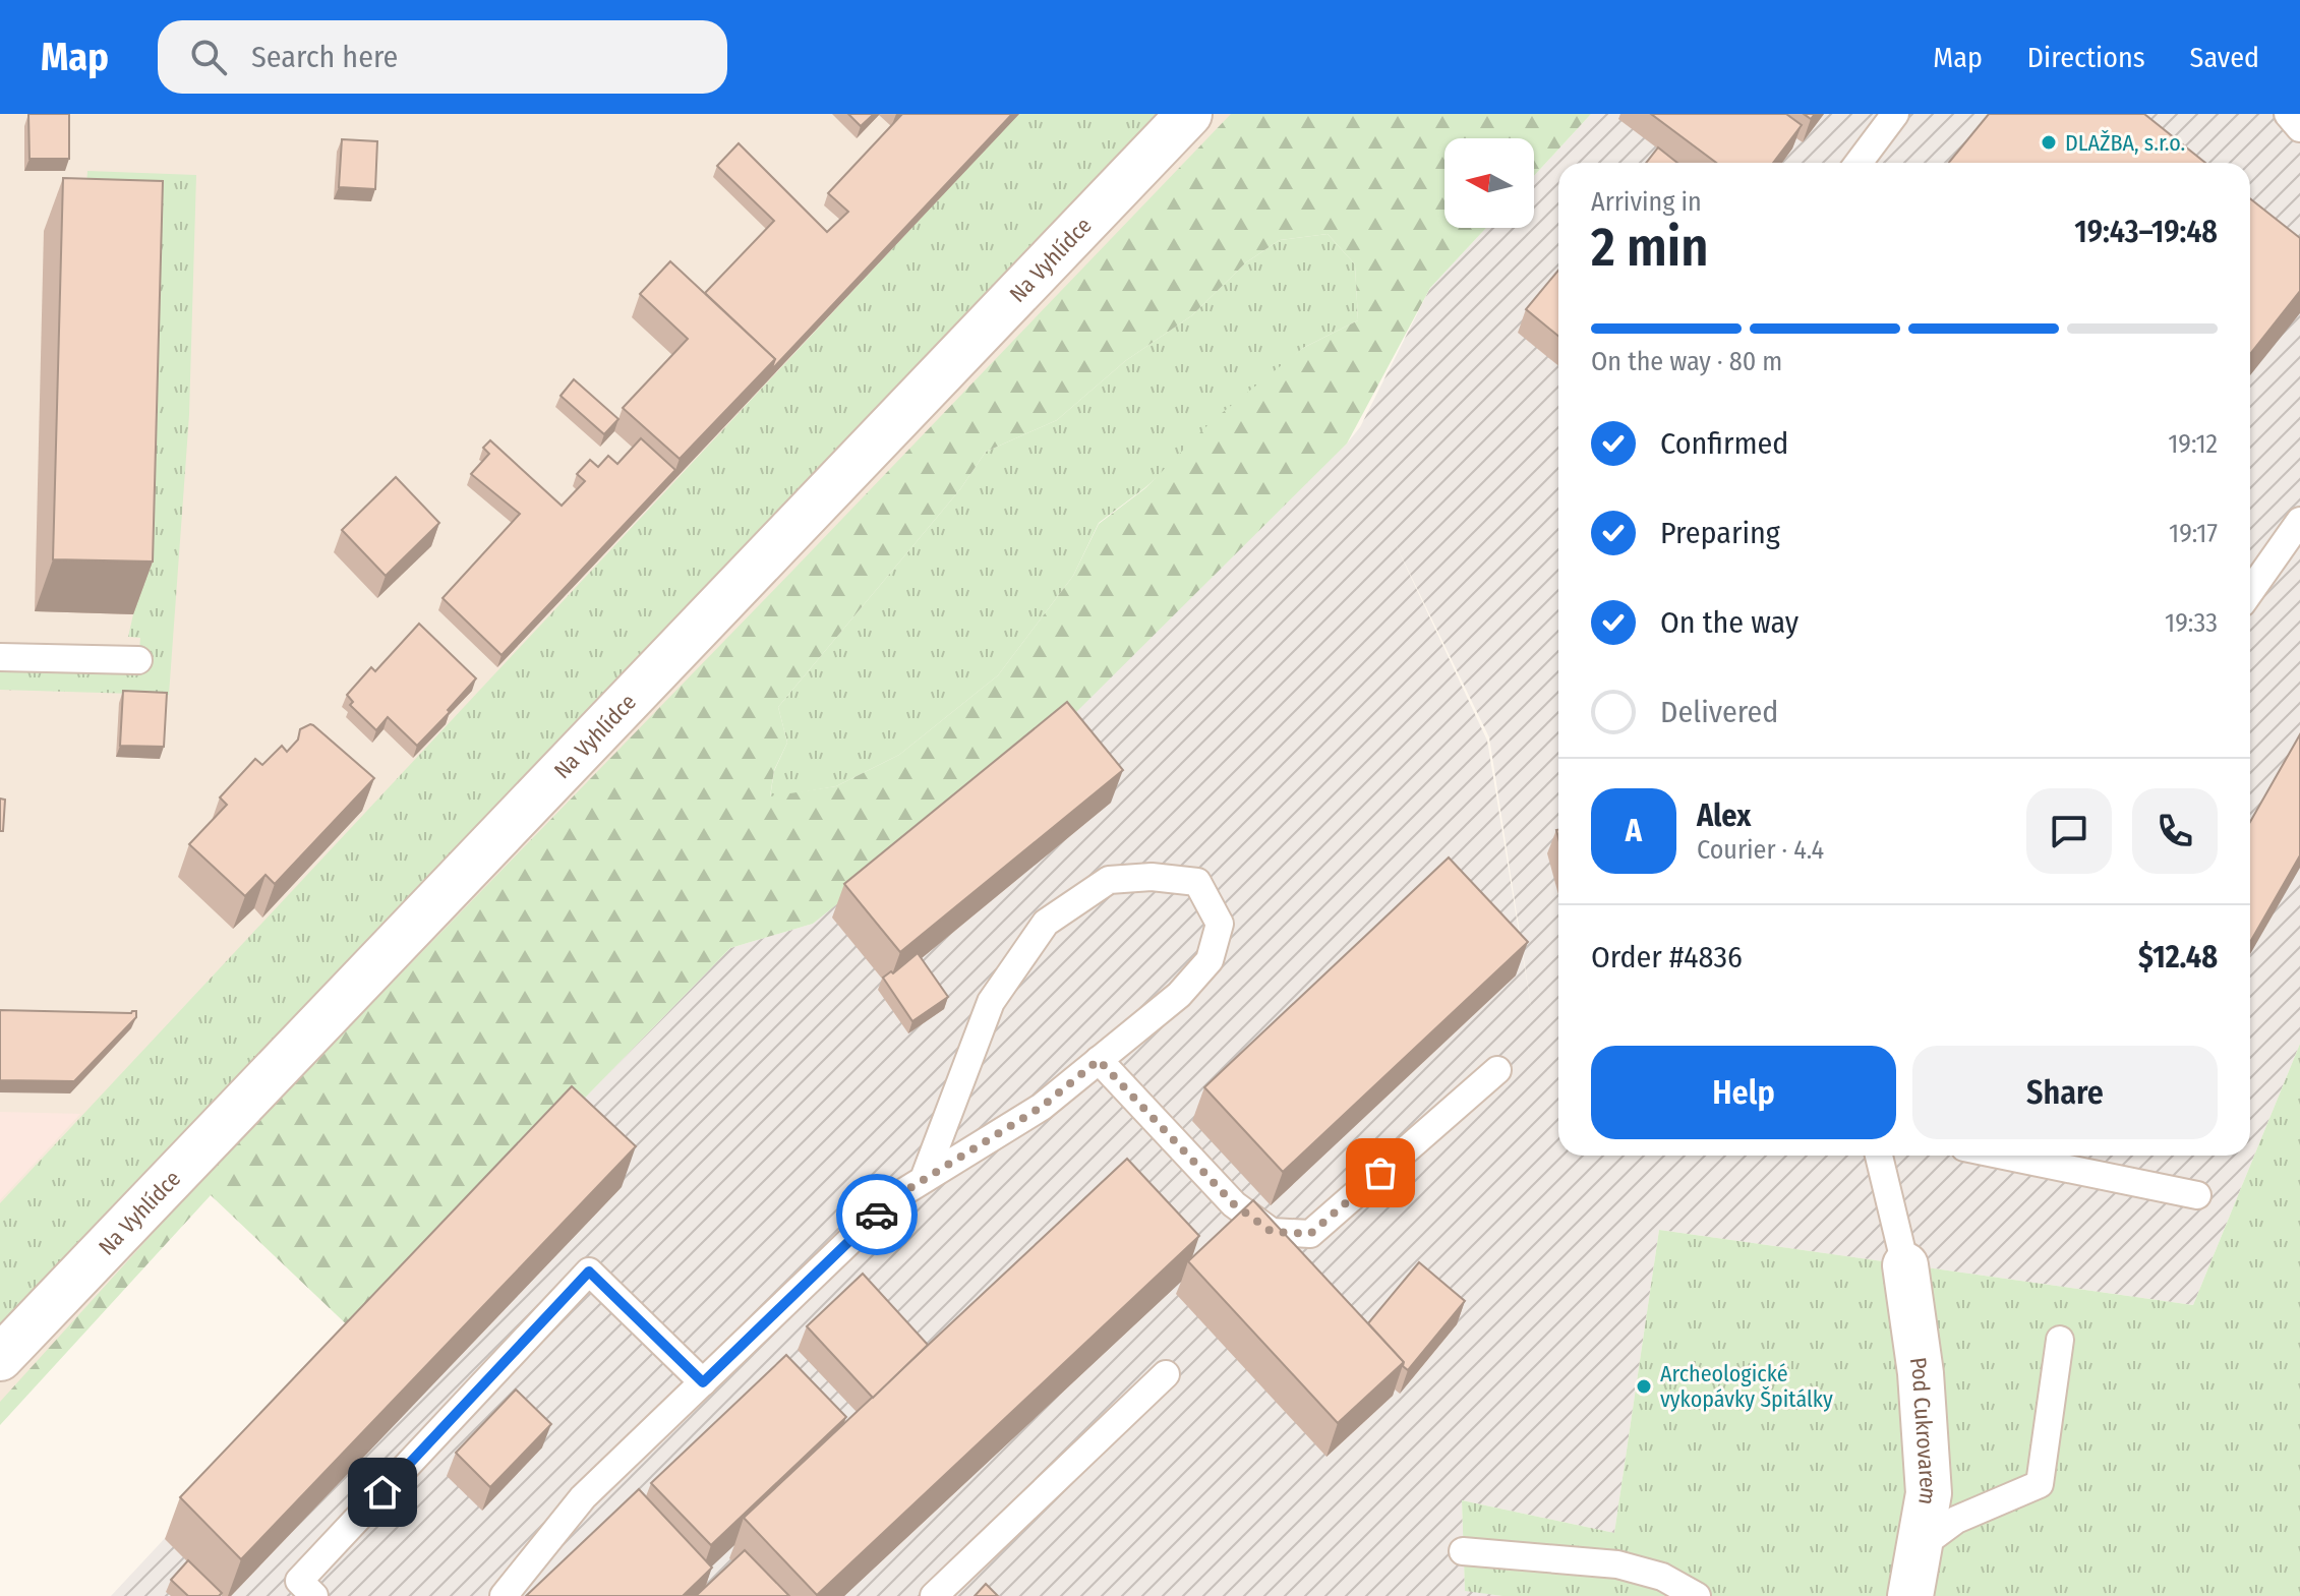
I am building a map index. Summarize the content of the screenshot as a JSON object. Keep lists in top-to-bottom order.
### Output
{
  "streets": {
    "street": ["Na Vyhlídce", "Pod Cukrovarem"]
  },
  "places": ["DLAŽBA, s.r.o.", "Archeologické vykopávky Špitálky"],
  "north": "left",
  "page": {
    "header": "Map",
    "search": "Search here",
    "nav": ["Map", "Directions", "Saved"],
    "heading": ["2 min", "Arriving in", "19:43–19:48"],
    "panel": [
      "Alex",
      "Courier · 4.4",
      "Order #4836",
      "$12.48"
    ],
    "bar": "On the way · 80 m",
    "list": [
      ["Confirmed", "19:12"],
      ["Preparing", "19:17"],
      ["On the way", "19:33"],
      "Delivered"
    ],
    "round": "A",
    "buttons": ["Help", "Share"]
  }
}
